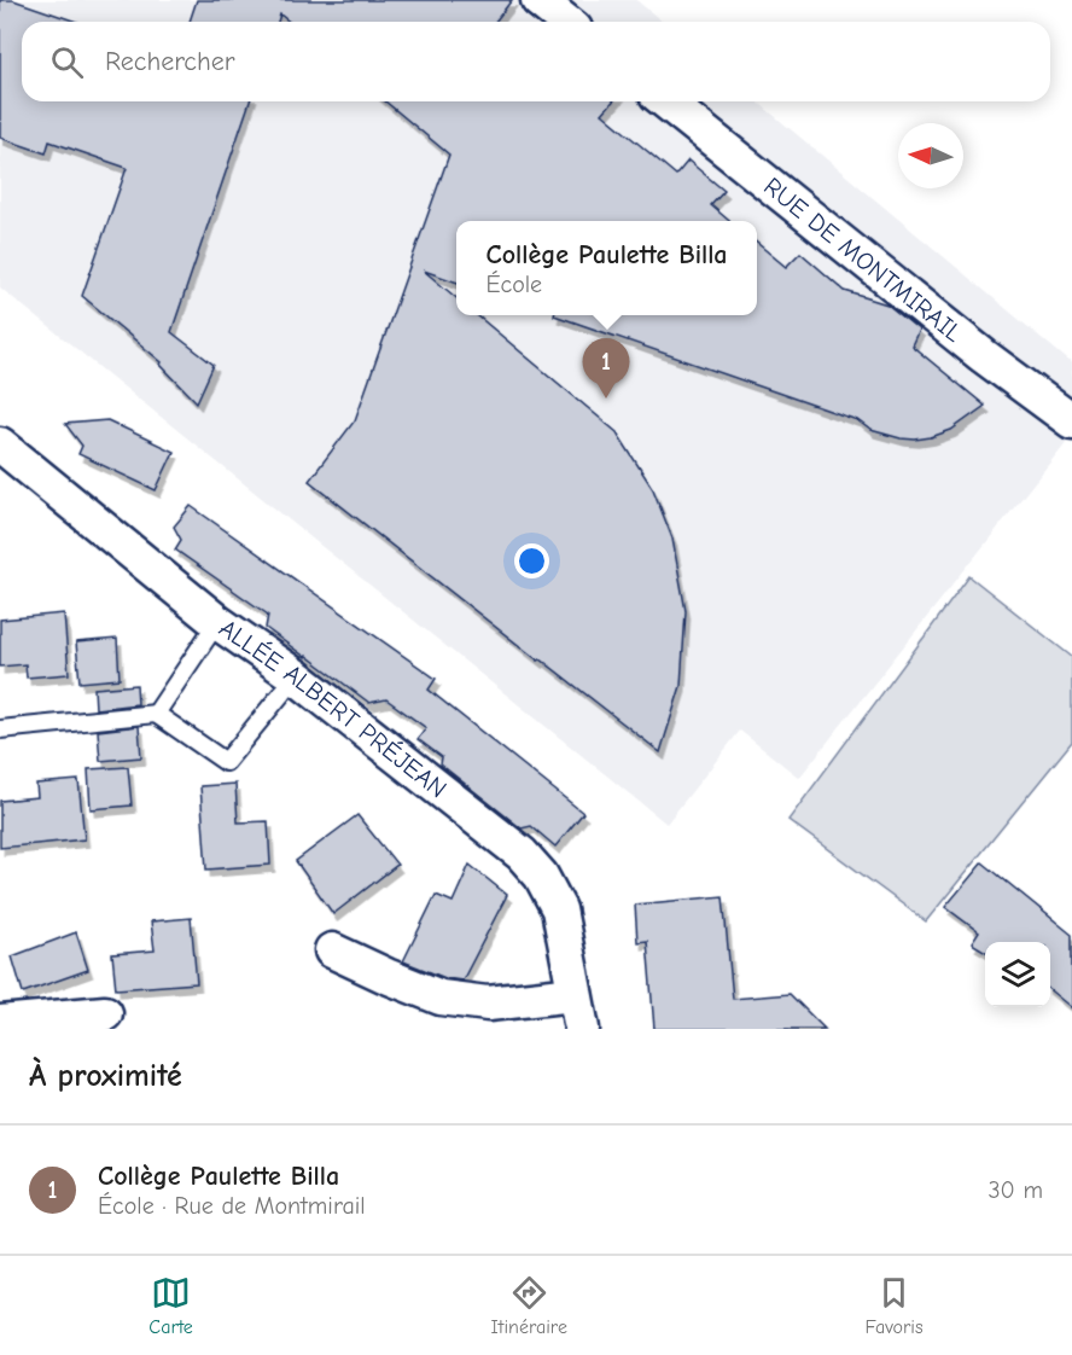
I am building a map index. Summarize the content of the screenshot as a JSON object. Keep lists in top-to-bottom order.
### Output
{
  "streets": {
    "street": ["RUE DE MONTMIRAIL", "ALLÉE ALBERT PRÉJEAN"]
  },
  "north": "left",
  "page": {
    "search": "Rechercher",
    "popup": ["Collège Paulette Billa", "École"],
    "pins": "1",
    "heading": "À proximité",
    "list": [
      {
        "mark": "1",
        "name": "Collège Paulette Billa",
        "note": "École · Rue de Montmirail",
        "value": "30 m"
      }
    ],
    "nav": ["Carte", "Itinéraire", "Favoris"]
  }
}
